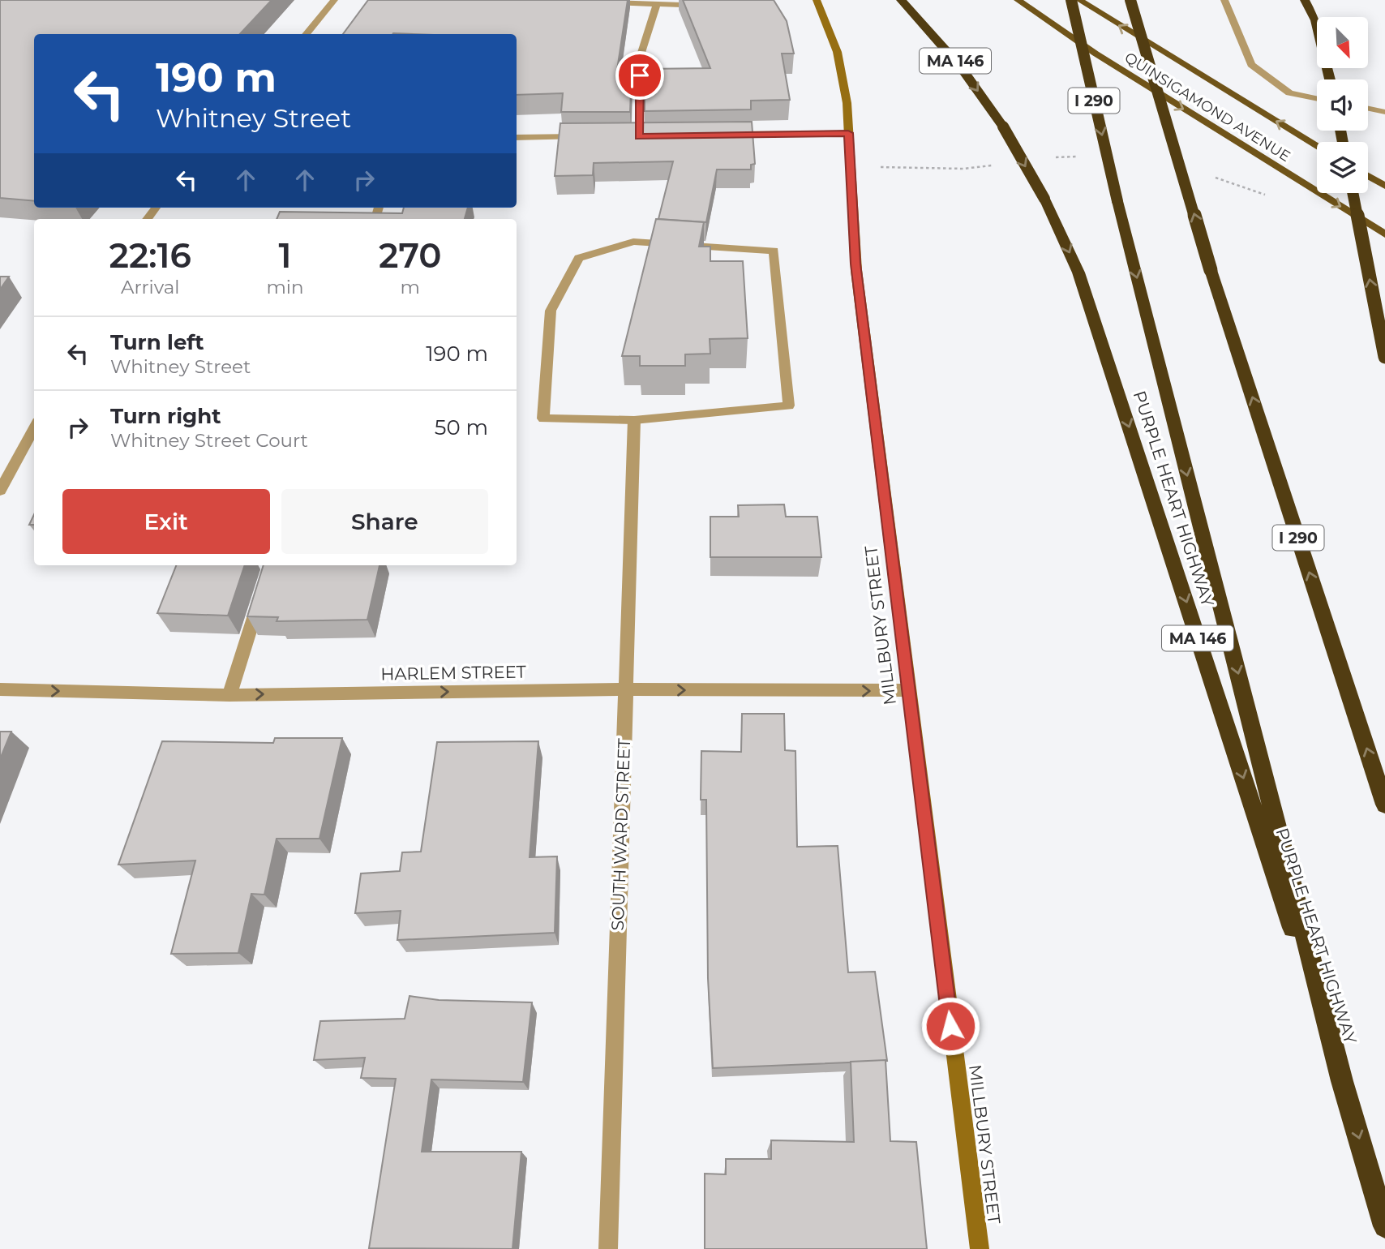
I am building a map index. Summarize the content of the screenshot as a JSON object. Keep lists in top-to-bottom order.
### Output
{
  "streets": {
    "highway": ["MA 146", "I 290", "PURPLE HEART HIGHWAY"],
    "main road": ["QUINSIGAMOND AVENUE", "MILLBURY STREET"],
    "street": ["HARLEM STREET", "SOUTH WARD STREET"]
  },
  "crossings": [
    ["I 290", "PURPLE HEART HIGHWAY"],
    ["MILLBURY STREET", "HARLEM STREET"],
    ["HARLEM STREET", "SOUTH WARD STREET"]
  ],
  "one_way": ["HARLEM STREET"],
  "north": "bottom right",
  "page": {
    "turn": ["190 m", "Whitney Street"],
    "eta": [
      "22:16",
      "Arrival",
      "1",
      "min",
      "270",
      "m"
    ],
    "list": [
      {
        "name": "Turn left",
        "note": "Whitney Street",
        "value": "190 m"
      },
      {
        "name": "Turn right",
        "note": "Whitney Street Court",
        "value": "50 m"
      }
    ],
    "buttons": ["Exit", "Share"]
  }
}
